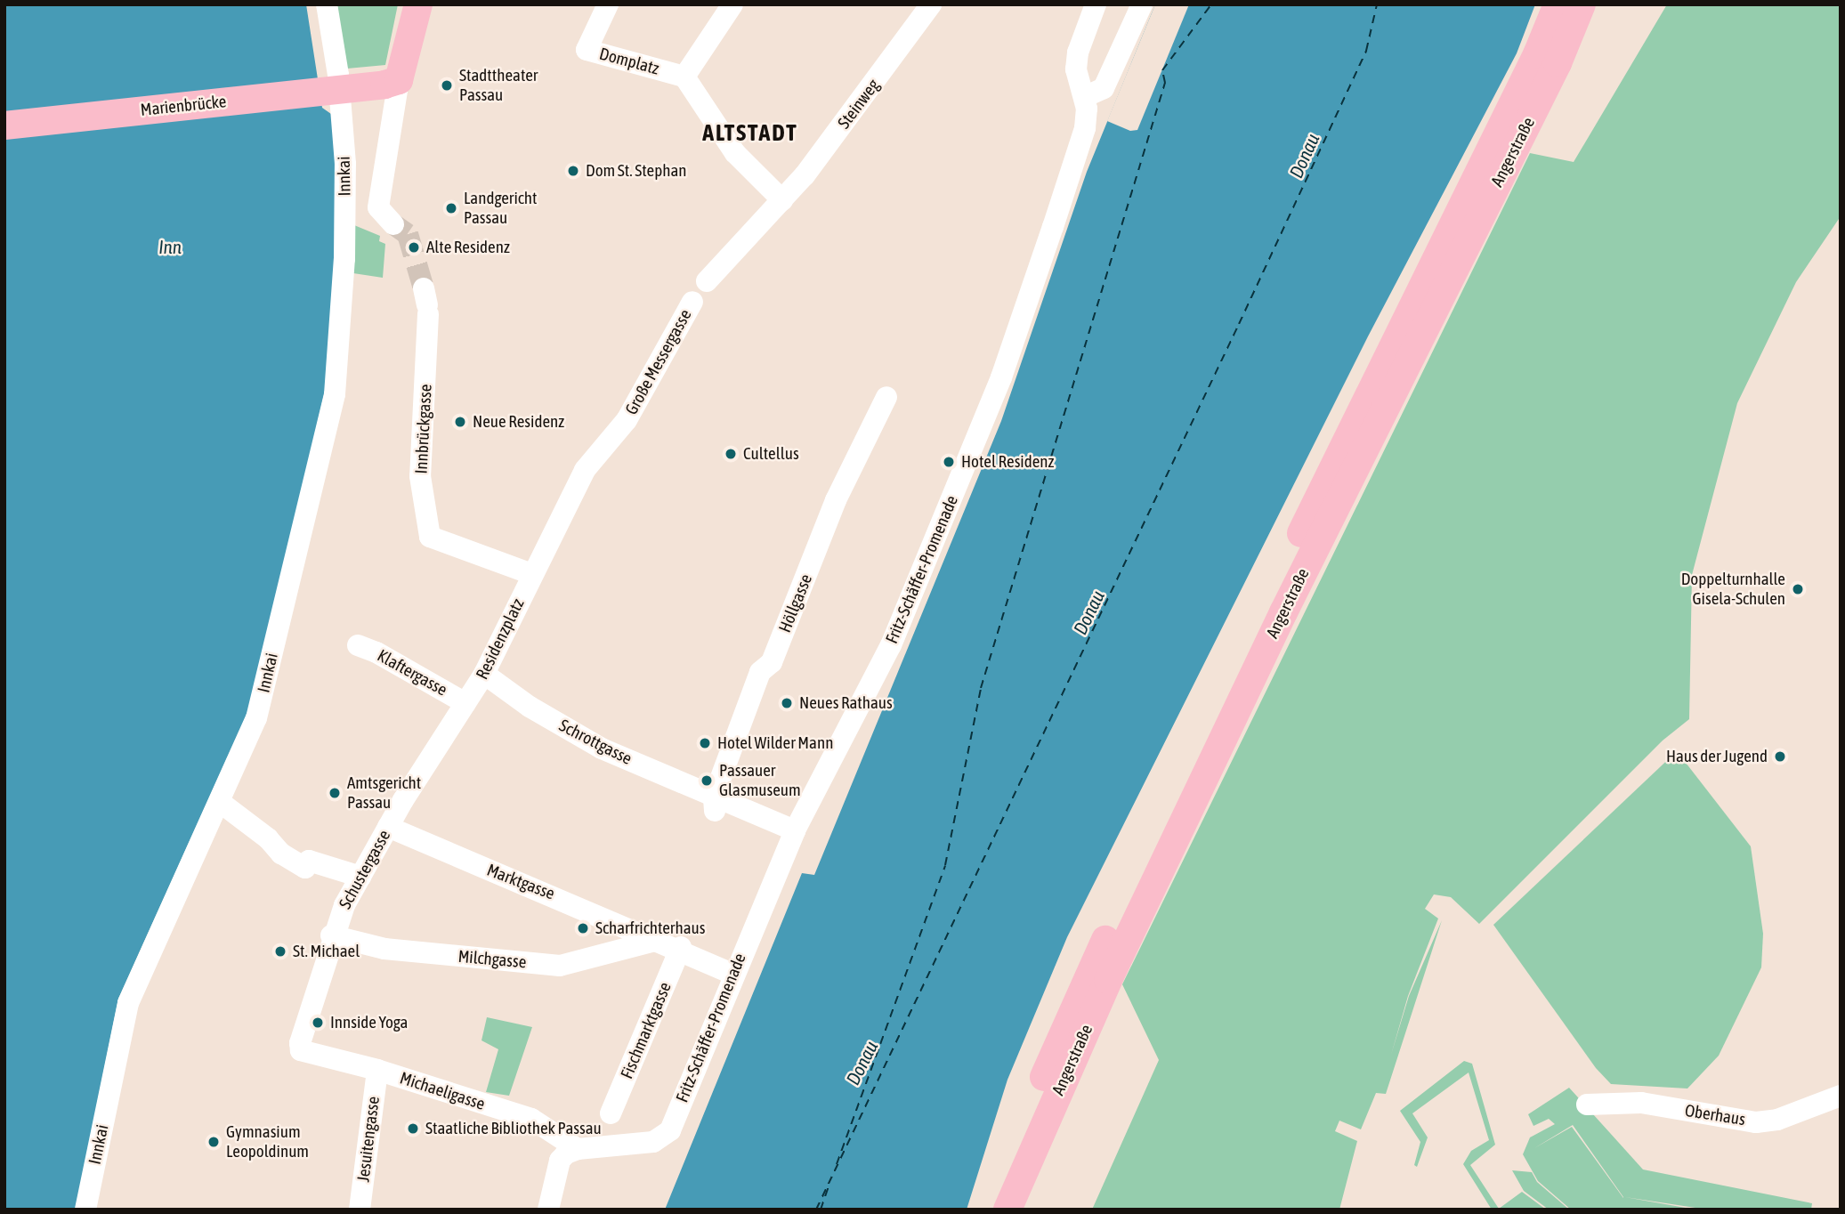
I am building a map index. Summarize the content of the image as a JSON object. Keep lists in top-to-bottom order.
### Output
{
  "streets": {
    "main road": ["Marienbrücke", "Angerstraße"],
    "street": [
      "Domplatz",
      "Steinweg",
      "Innkai",
      "Große Messergasse",
      "Innbrückgasse",
      "Fritz-Schäffer-Promenade",
      "Höllgasse",
      "Residenzplatz",
      "Klaftergasse",
      "Schrottgasse",
      "Schustergasse",
      "Marktgasse",
      "Milchgasse",
      "Fischmarktgasse",
      "Michaeligasse",
      "Oberhaus",
      "Jesuitengasse"
    ]
  },
  "crossings": [
    ["Große Messergasse", "Residenzplatz"],
    ["Innbrückgasse", "Residenzplatz"],
    ["Fritz-Schäffer-Promenade", "Schrottgasse"],
    ["Fritz-Schäffer-Promenade", "Marktgasse"],
    ["Fritz-Schäffer-Promenade", "Michaeligasse"],
    ["Höllgasse", "Schrottgasse"],
    ["Residenzplatz", "Klaftergasse"],
    ["Residenzplatz", "Schrottgasse"],
    ["Residenzplatz", "Schustergasse"],
    ["Klaftergasse", "Schustergasse"],
    ["Schustergasse", "Marktgasse"],
    ["Schustergasse", "Milchgasse"],
    ["Schustergasse", "Michaeligasse"],
    ["Marktgasse", "Milchgasse"],
    ["Marktgasse", "Fischmarktgasse"],
    ["Michaeligasse", "Jesuitengasse"]
  ],
  "districts": ["ALTSTADT"],
  "water": ["Donau", "Inn"],
  "places": [
    "Stadttheater Passau",
    "Dom St. Stephan",
    "Landgericht Passau",
    "Alte Residenz",
    "Neue Residenz",
    "Cultellus",
    "Hotel Residenz",
    "Doppelturnhalle Gisela-Schulen",
    "Neues Rathaus",
    "Hotel Wilder Mann",
    "Haus der Jugend",
    "Passauer Glasmuseum",
    "Amtsgericht Passau",
    "Scharfrichterhaus",
    "St. Michael",
    "Innside Yoga",
    "Staatliche Bibliothek Passau",
    "Gymnasium Leopoldinum"
  ]
}
